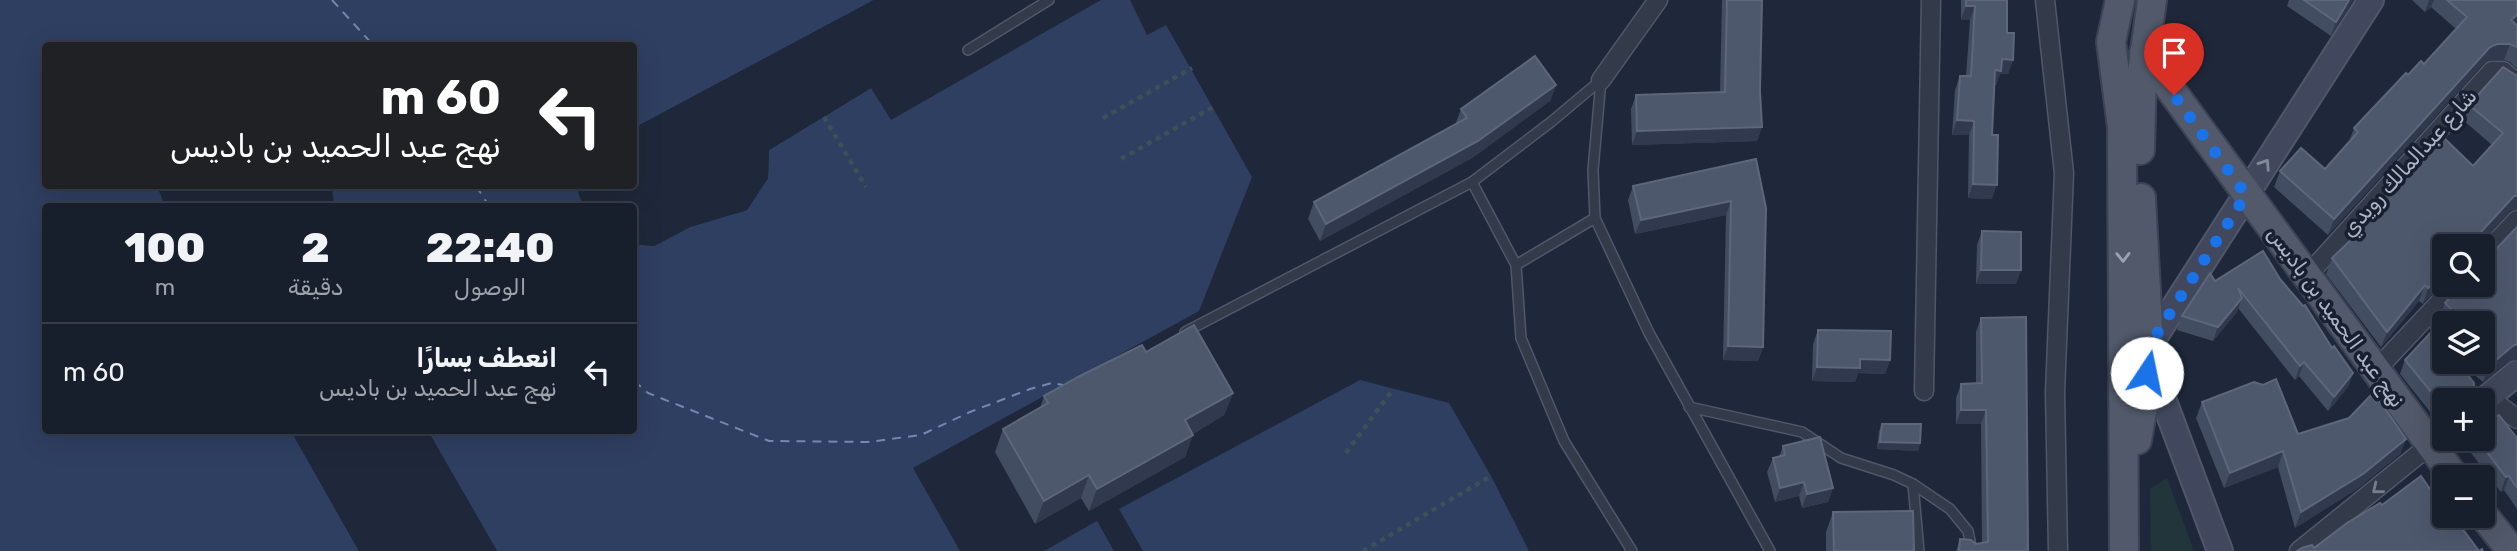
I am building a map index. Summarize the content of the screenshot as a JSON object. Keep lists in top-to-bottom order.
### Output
{
  "streets": {
    "main road": ["نهج عبد الحميد بن باديس"],
    "street": ["شارع عبدالمالك رويدي"]
  },
  "crossings": [
    ["شارع عبدالمالك رويدي", "نهج عبد الحميد بن باديس"]
  ],
  "page": {
    "turn": ["60 m", "نهج عبد الحميد بن باديس"],
    "eta": [
      "22:40",
      "الوصول",
      "2",
      "دقيقة",
      "100",
      "m"
    ],
    "map_buttons": ["+", "−"],
    "list": [
      {
        "name": "انعطف يسارًا",
        "note": "نهج عبد الحميد بن باديس",
        "value": "60 m"
      }
    ]
  }
}
